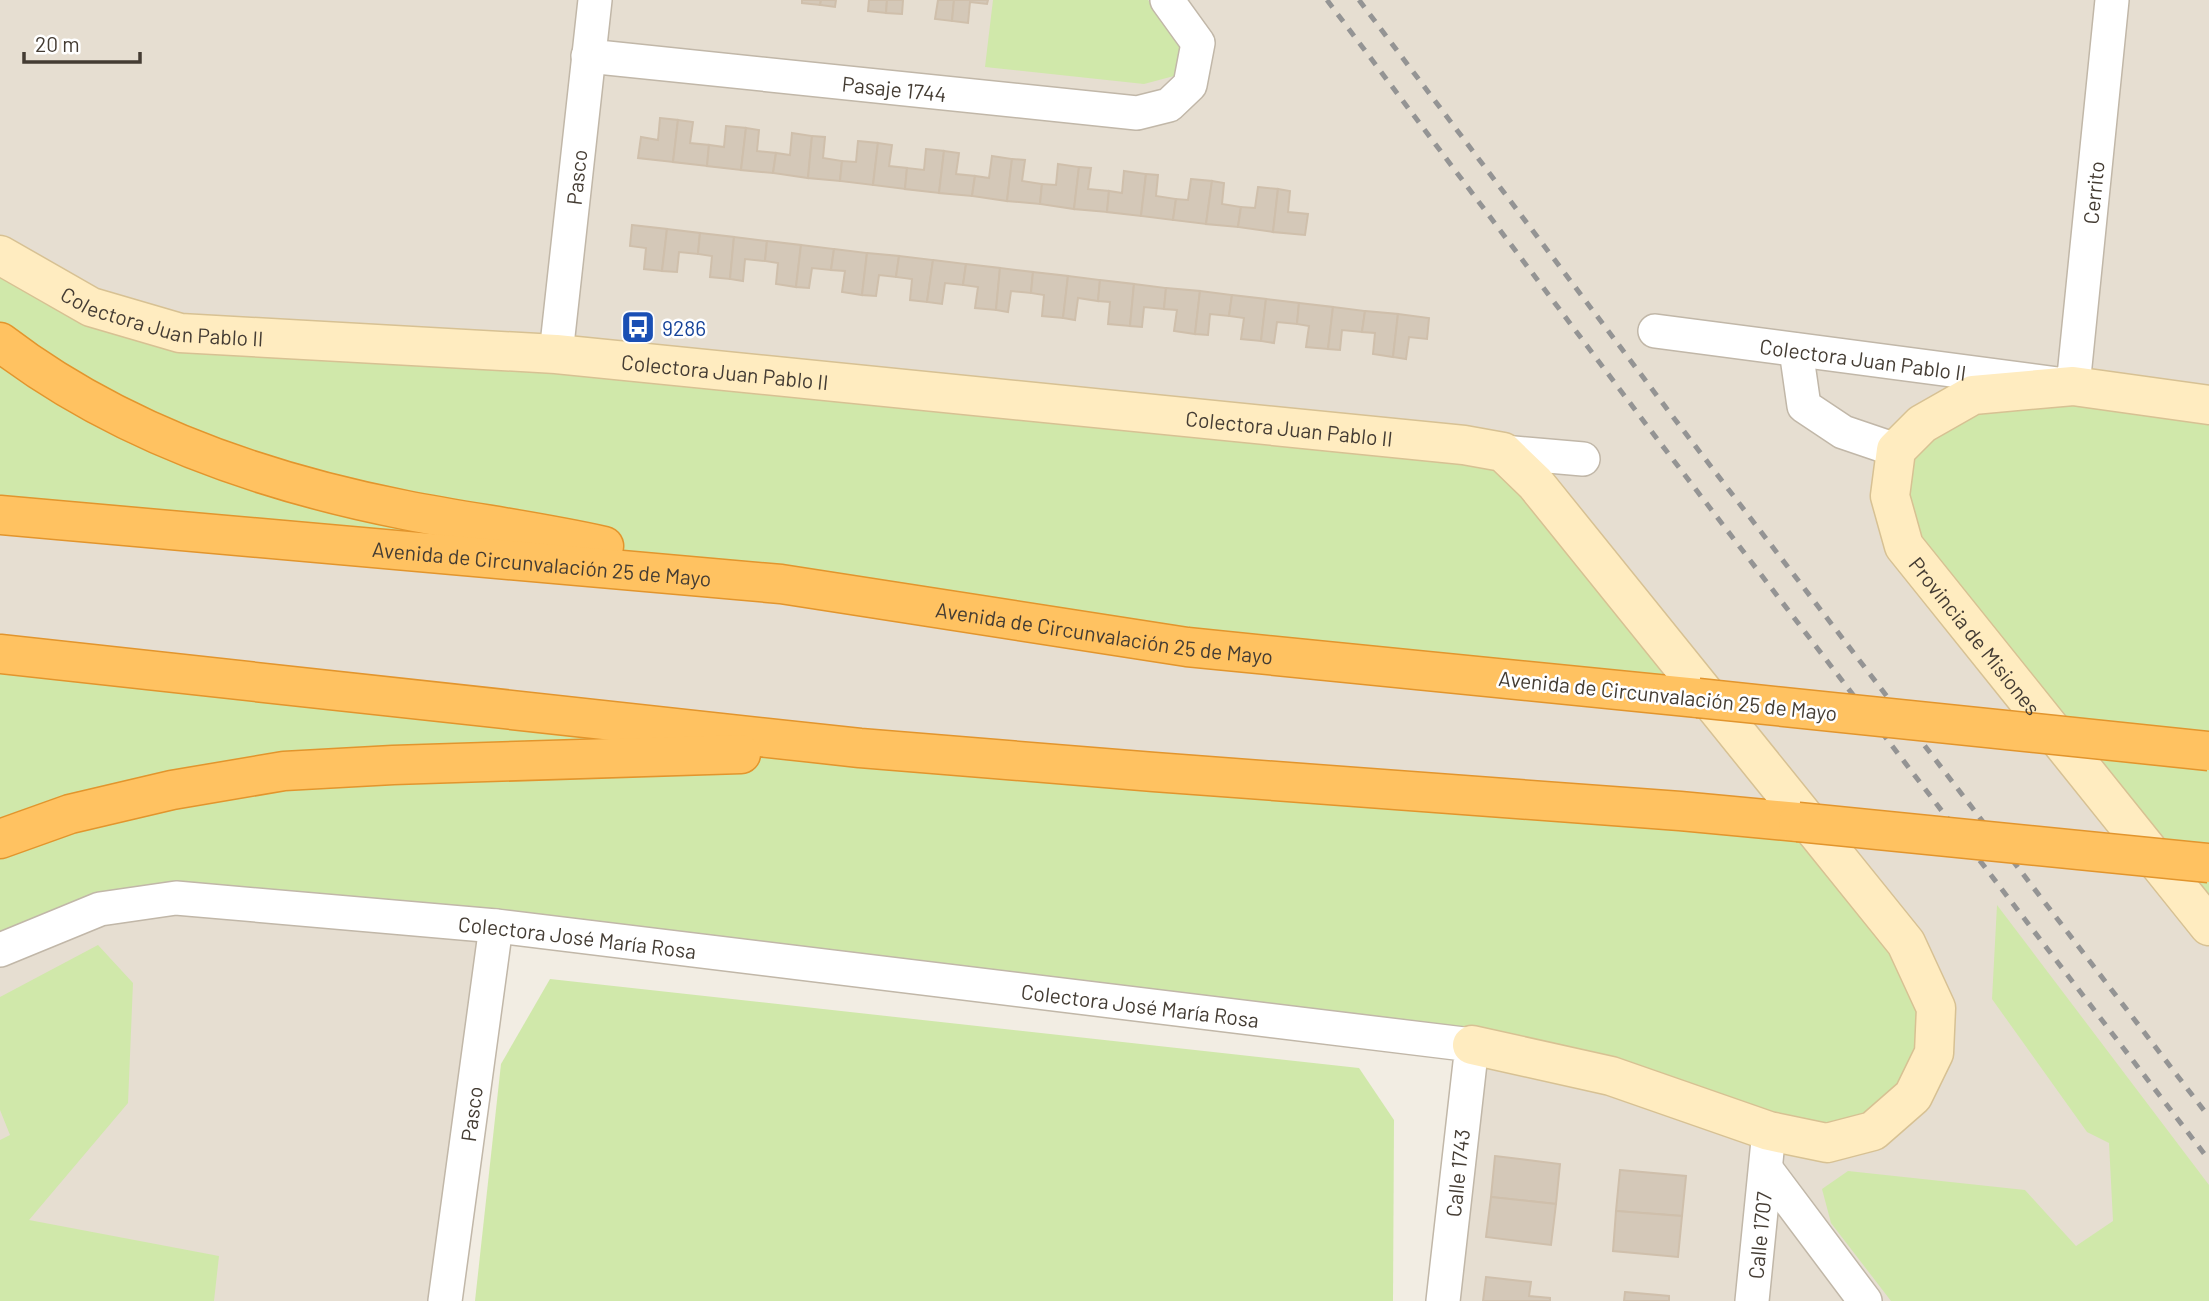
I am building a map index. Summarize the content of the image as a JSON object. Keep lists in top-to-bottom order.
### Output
{
  "streets": {
    "highway": ["Avenida de Circunvalación 25 de Mayo"],
    "main road": ["Colectora Juan Pablo II", "Provincia de Misiones", "Colectora José María Rosa"],
    "street": [
      "Pasaje 1744",
      "Pasco",
      "Cerrito",
      "Calle 1743",
      "Calle 1707"
    ]
  },
  "crossings": [
    ["Pasaje 1744", "Pasco"],
    ["Pasco", "Colectora Juan Pablo II"],
    ["Pasco", "Colectora José María Rosa"],
    ["Cerrito", "Colectora Juan Pablo II"],
    ["Colectora Juan Pablo II", "Provincia de Misiones"],
    ["Colectora Juan Pablo II", "Colectora José María Rosa"],
    ["Colectora José María Rosa", "Calle 1743"],
    ["Colectora José María Rosa", "Calle 1707"]
  ],
  "places": {
    "bus stop": ["9286"]
  },
  "scale_bar": "20 m"
}
